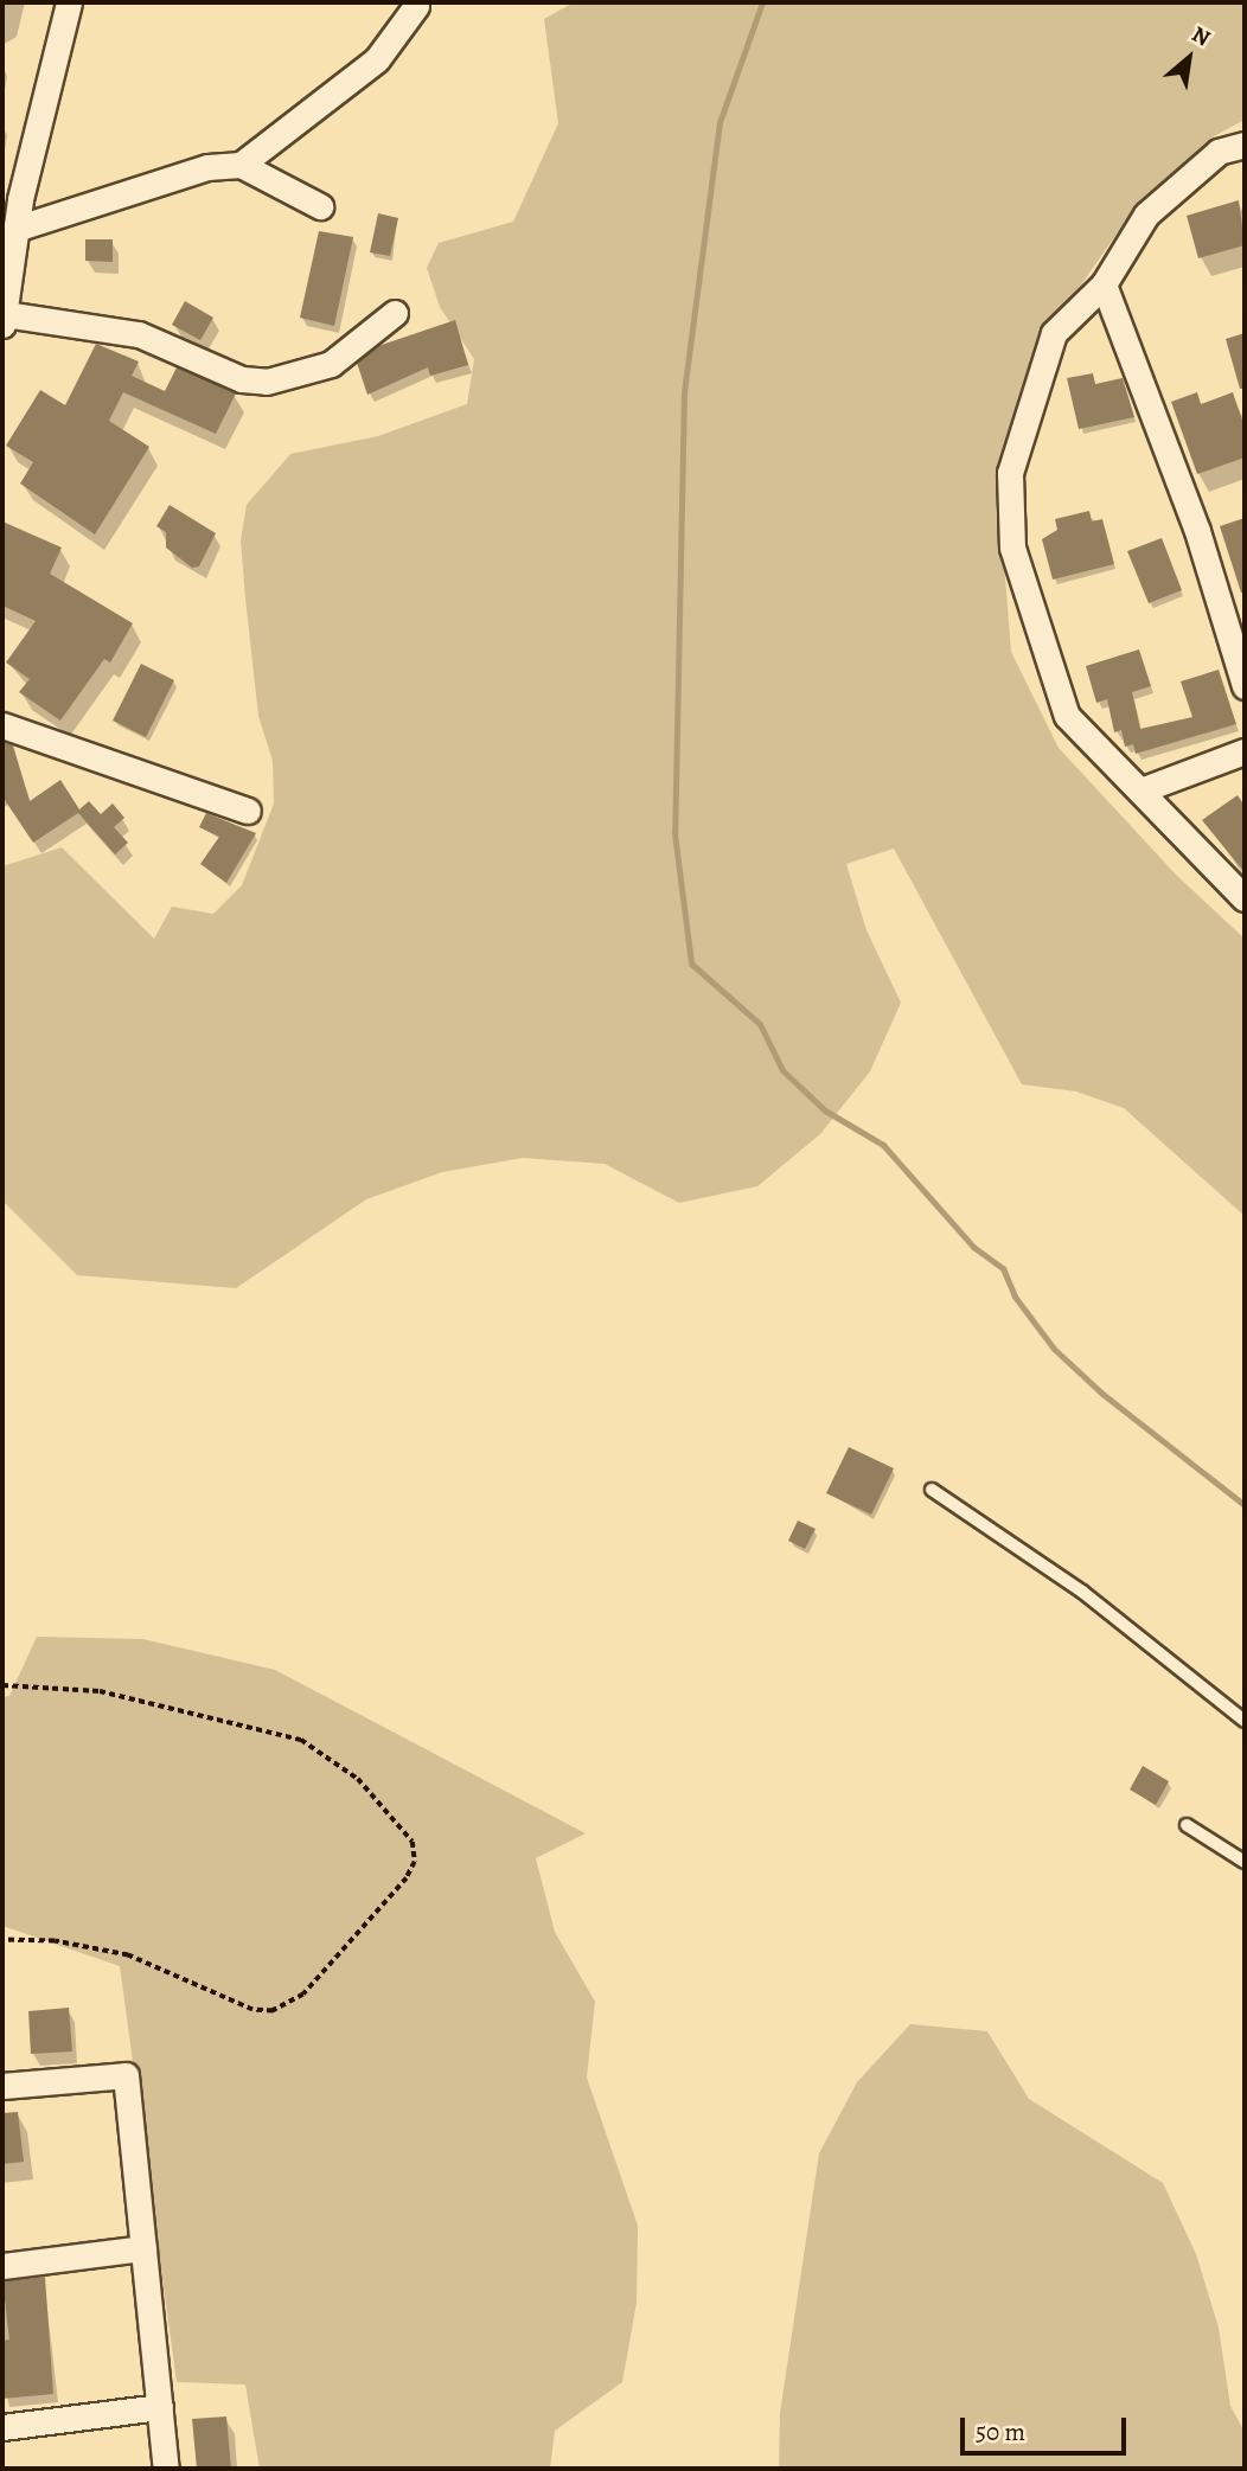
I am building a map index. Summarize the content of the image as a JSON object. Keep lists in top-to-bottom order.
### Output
{
  "scale_bar": "50 m",
  "north": "top right"
}
